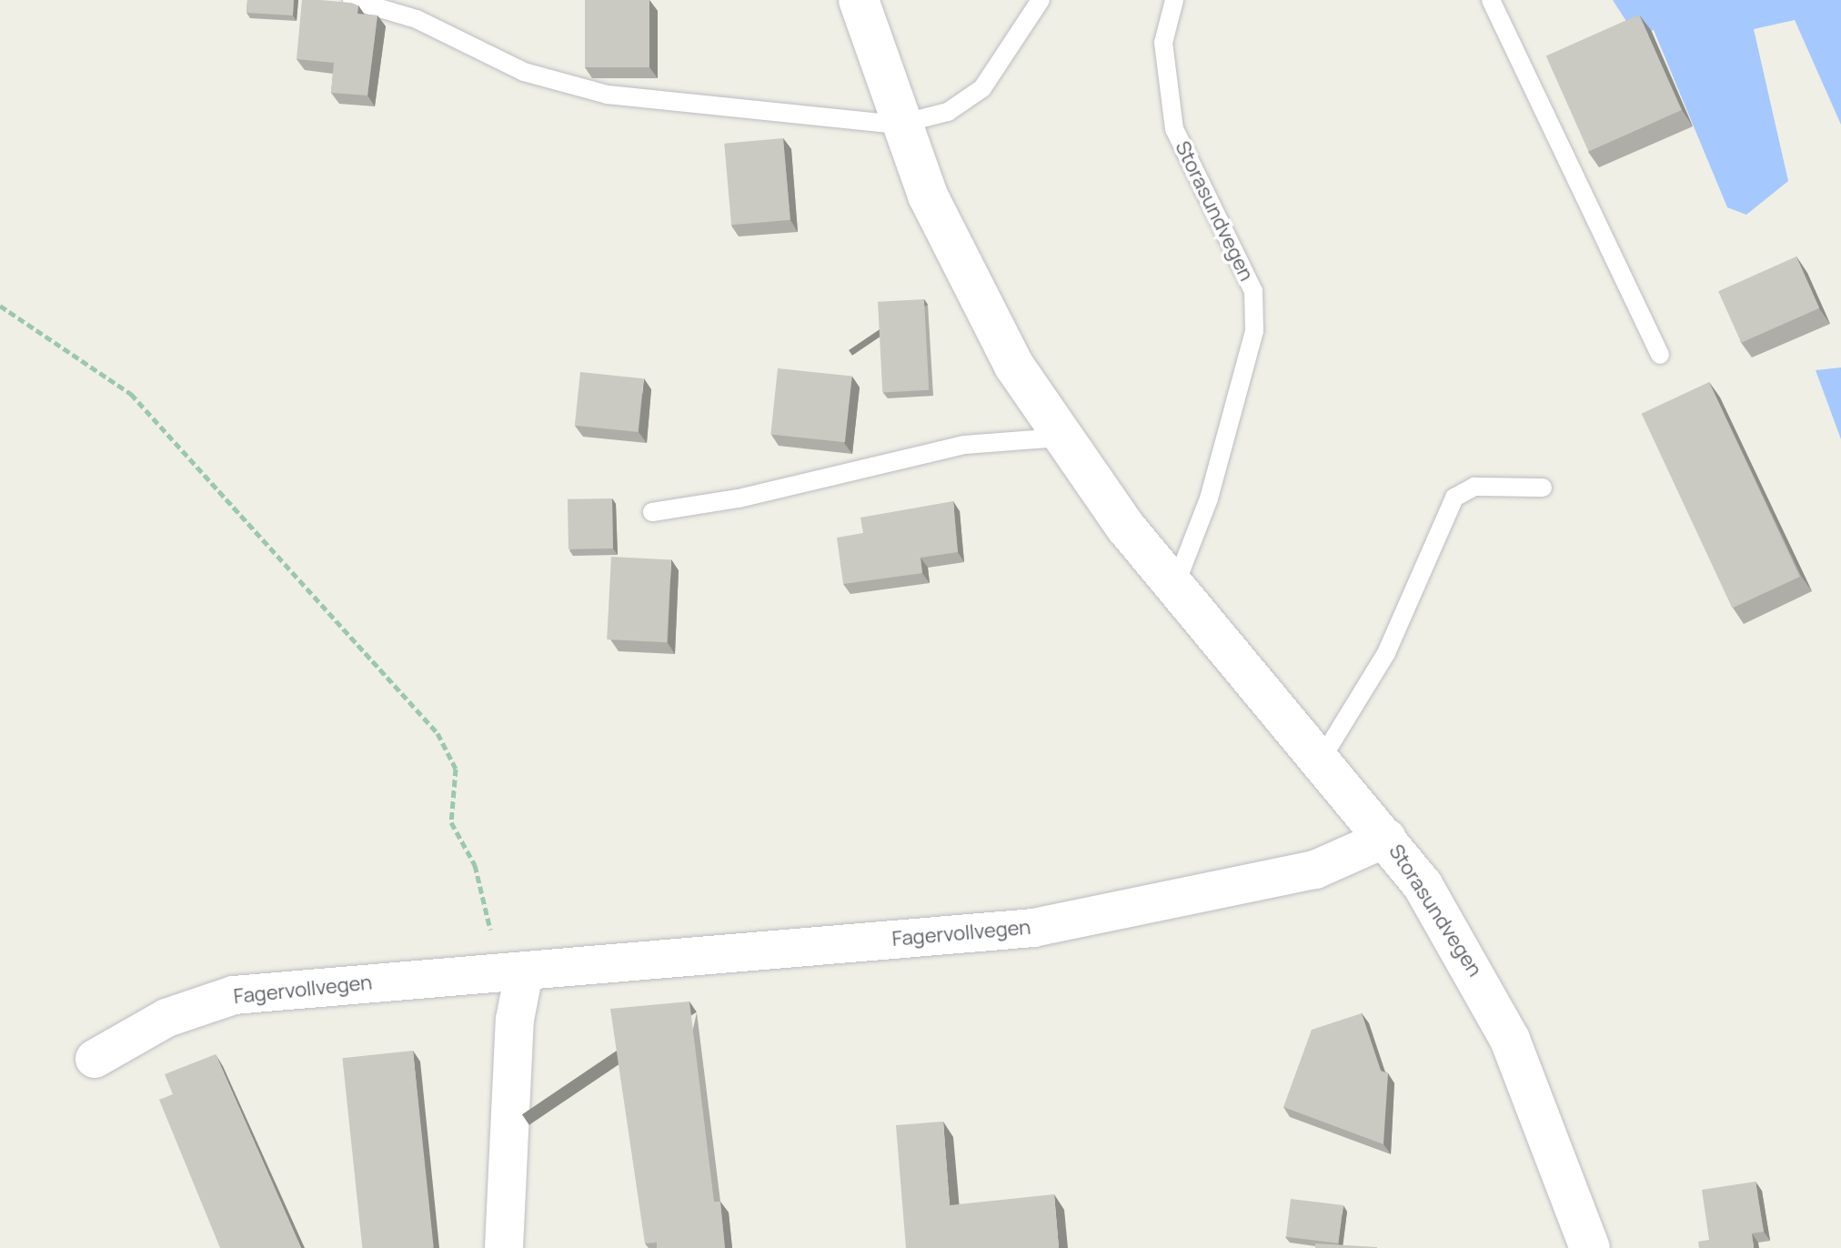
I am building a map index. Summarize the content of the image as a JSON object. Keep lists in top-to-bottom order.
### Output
{
  "streets": {
    "main road": ["Storasundvegen"],
    "street": ["Fagervollvegen"]
  },
  "crossings": [
    ["Storasundvegen", "Fagervollvegen"]
  ]
}
